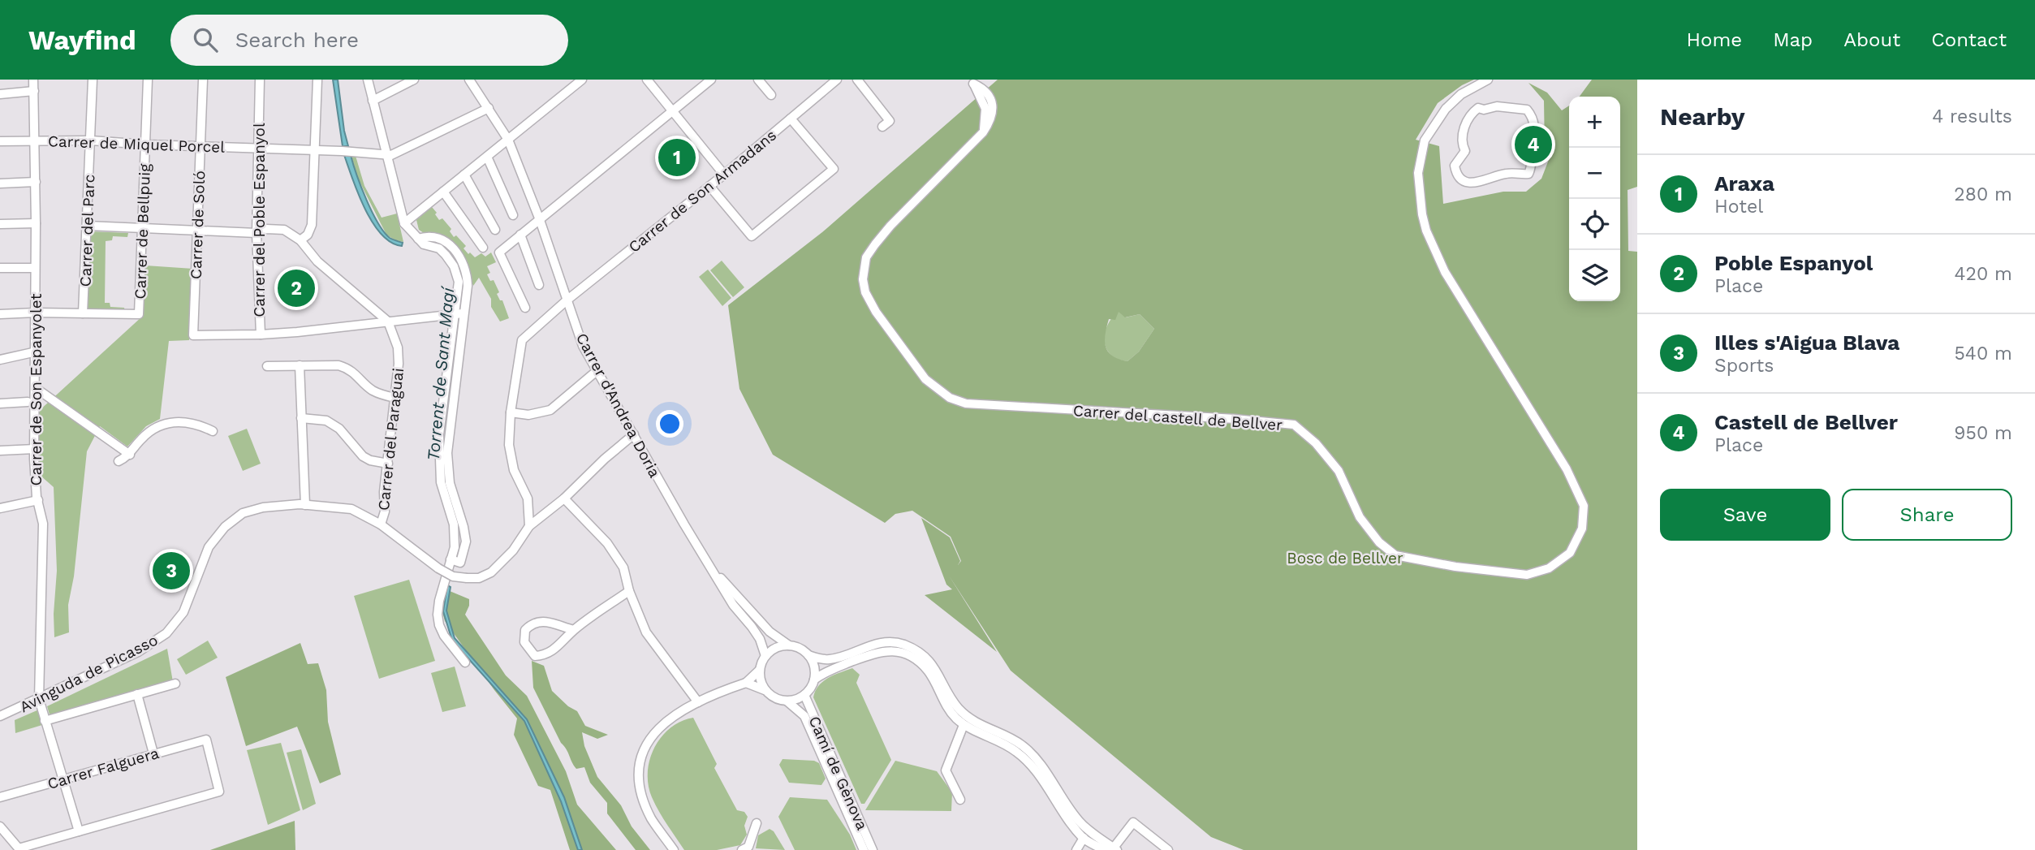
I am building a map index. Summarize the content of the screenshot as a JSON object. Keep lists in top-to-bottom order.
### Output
{
  "streets": {
    "street": [
      "Carrer de Miquel Porcel",
      "Carrer de Son Armadans",
      "Carrer del Poble Espanyol",
      "Carrer de Soló",
      "Carrer del Parc",
      "Carrer de Bellpuig",
      "Carrer de Son Espanyolet",
      "Carrer d'Andrea Doria",
      "Carrer del castell de Bellver",
      "Carrer del Paraguai",
      "Avinguda de Picasso",
      "Carrer Falguera",
      "Camí de Gènova"
    ]
  },
  "crossings": [
    ["Carrer de Miquel Porcel", "Carrer del Poble Espanyol"],
    ["Carrer de Miquel Porcel", "Carrer de Soló"],
    ["Carrer de Miquel Porcel", "Carrer del Parc"],
    ["Carrer de Miquel Porcel", "Carrer de Bellpuig"],
    ["Carrer de Miquel Porcel", "Carrer de Son Espanyolet"],
    ["Carrer de Son Armadans", "Carrer d'Andrea Doria"],
    ["Carrer del Poble Espanyol", "Carrer de Soló"],
    ["Carrer del Poble Espanyol", "Carrer del Parc"],
    ["Carrer del Poble Espanyol", "Carrer de Bellpuig"],
    ["Carrer del Poble Espanyol", "Carrer del Paraguai"],
    ["Carrer del Parc", "Carrer de Bellpuig"],
    ["Carrer de Son Espanyolet", "Avinguda de Picasso"],
    ["Carrer de Son Espanyolet", "Carrer Falguera"],
    ["Carrer d'Andrea Doria", "Avinguda de Picasso"],
    ["Carrer d'Andrea Doria", "Camí de Gènova"],
    ["Carrer del Paraguai", "Avinguda de Picasso"]
  ],
  "water": ["Torrent de Sant Magí"],
  "parks": ["Bosc de Bellver"],
  "page": {
    "header": "Wayfind",
    "search": "Search here",
    "nav": [
      "Home",
      "Map",
      "About",
      "Contact"
    ],
    "heading": ["Nearby", "4 results"],
    "map_buttons": ["+", "−"],
    "pins": [
      "4",
      "1",
      "2",
      "3"
    ],
    "list": [
      {
        "mark": "1",
        "name": "Araxa",
        "note": "Hotel",
        "value": "280 m"
      },
      {
        "mark": "2",
        "name": "Poble Espanyol",
        "note": "Place",
        "value": "420 m"
      },
      {
        "mark": "3",
        "name": "Illes s'Aigua Blava",
        "note": "Sports",
        "value": "540 m"
      },
      {
        "mark": "4",
        "name": "Castell de Bellver",
        "note": "Place",
        "value": "950 m"
      }
    ],
    "buttons": ["Save", "Share"]
  }
}
